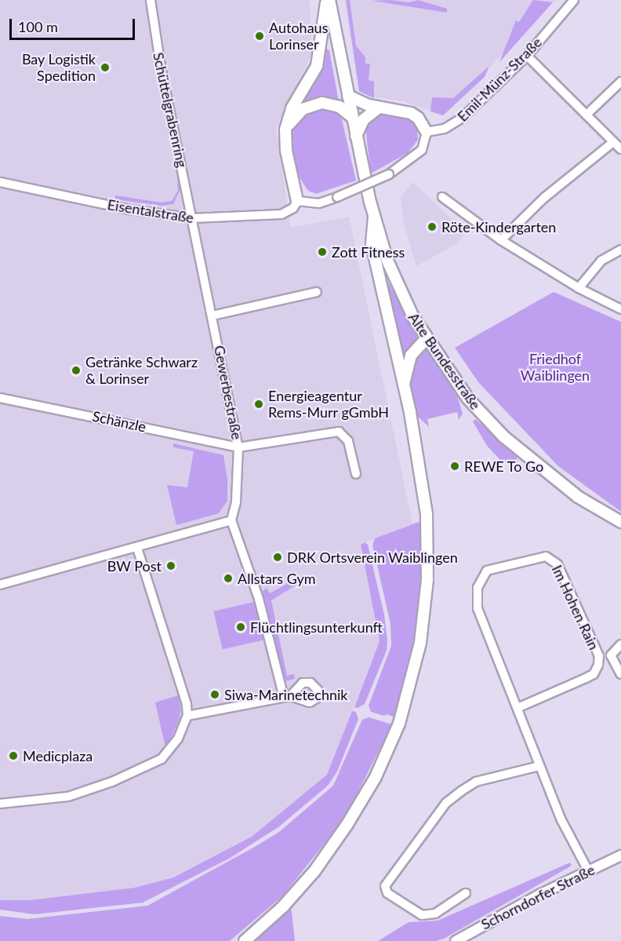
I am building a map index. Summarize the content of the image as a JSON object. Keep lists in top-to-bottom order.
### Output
{
  "streets": {
    "main road": ["Alte Bundesstraße"],
    "street": [
      "Emil-Münz-Straße",
      "Schüttelgrabenring",
      "Eisentalstraße",
      "Gewerbestraße",
      "Schänzle",
      "Im Hohen Rain",
      "Schorndorfer Straße"
    ]
  },
  "crossings": [
    ["Schüttelgrabenring", "Eisentalstraße"],
    ["Schüttelgrabenring", "Gewerbestraße"],
    ["Eisentalstraße", "Gewerbestraße"],
    ["Gewerbestraße", "Schänzle"],
    ["Im Hohen Rain", "Schorndorfer Straße"]
  ],
  "parks": ["Friedhof Waiblingen"],
  "places": [
    "Autohaus Lorinser",
    "Bay Logistik Spedition",
    "Röte-Kindergarten",
    "Zott Fitness",
    "Getränke Schwarz & Lorinser",
    "Energieagentur Rems-Murr gGmbH",
    "REWE To Go",
    "DRK Ortsverein Waiblingen",
    "BW Post",
    "Allstars Gym",
    "Flüchtlingsunterkunft",
    "Siwa-Marinetechnik",
    "Medicplaza"
  ],
  "scale_bar": "100 m"
}
